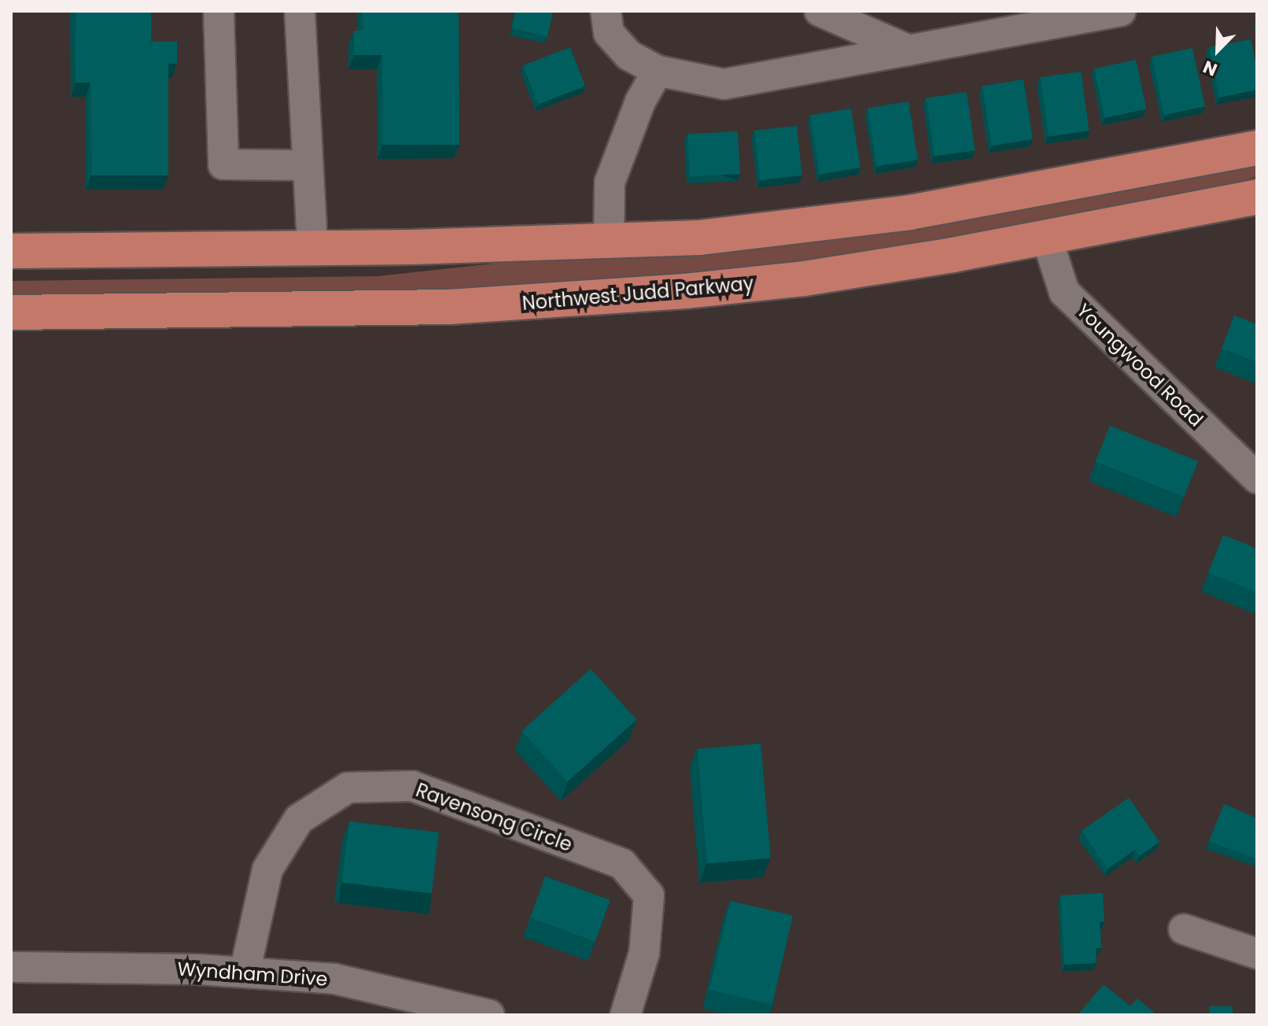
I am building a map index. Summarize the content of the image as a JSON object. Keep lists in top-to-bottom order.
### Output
{
  "streets": {
    "highway": ["Northwest Judd Parkway"],
    "street": ["Youngwood Road", "Ravensong Circle", "Wyndham Drive"]
  },
  "crossings": [
    ["Northwest Judd Parkway", "Youngwood Road"],
    ["Ravensong Circle", "Wyndham Drive"]
  ],
  "north": "bottom left"
}
